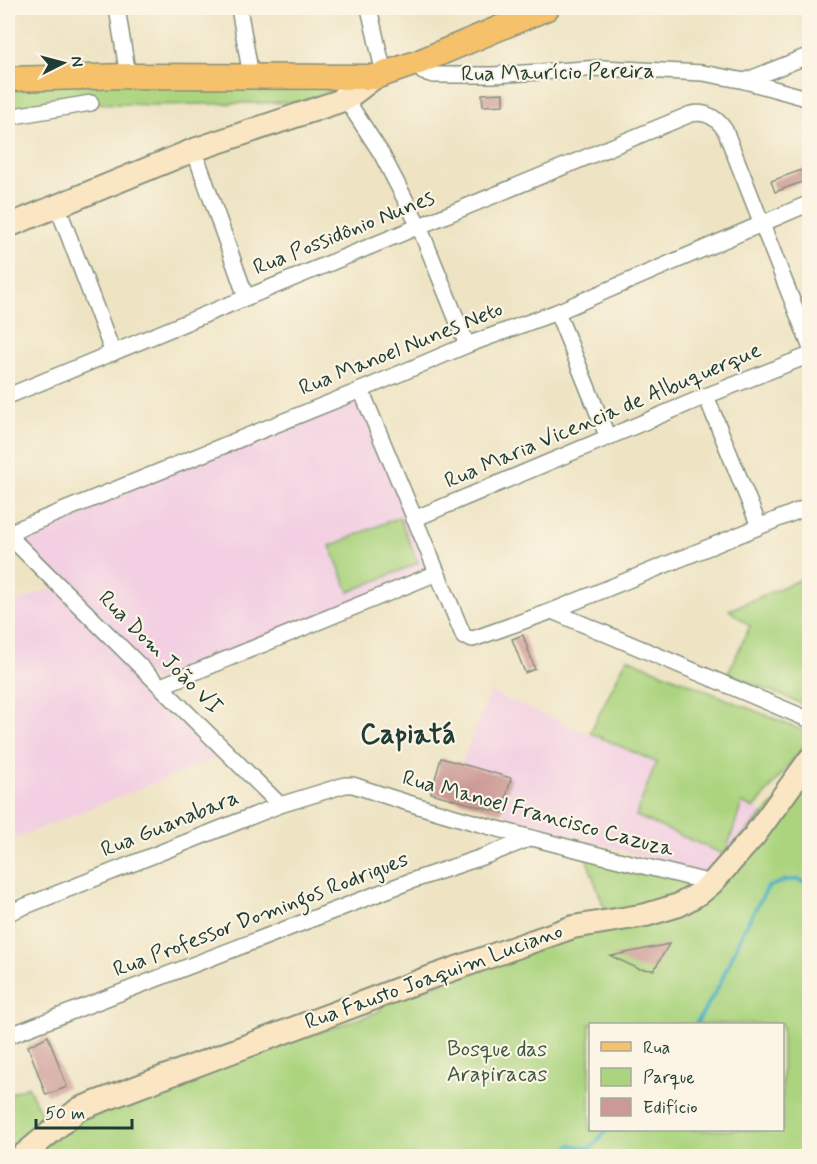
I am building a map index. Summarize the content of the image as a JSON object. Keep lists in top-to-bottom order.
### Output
{
  "streets": {
    "street": [
      "Rua Maurício Pereira",
      "Rua Possidônio Nunes",
      "Rua Manoel Nunes Neto",
      "Rua Maria Vicencia de Albuquerque",
      "Rua Dom João VI",
      "Rua Manoel Francisco Cazuza",
      "Rua Guanabara",
      "Rua Professor Domingos Rodrigues",
      "Rua Fausto Joaquim Luciano"
    ]
  },
  "crossings": [
    ["Rua Possidônio Nunes", "Rua Manoel Nunes Neto"],
    ["Rua Manoel Nunes Neto", "Rua Dom João VI"],
    ["Rua Dom João VI", "Rua Guanabara"],
    ["Rua Manoel Francisco Cazuza", "Rua Guanabara"],
    ["Rua Manoel Francisco Cazuza", "Rua Professor Domingos Rodrigues"],
    ["Rua Manoel Francisco Cazuza", "Rua Fausto Joaquim Luciano"]
  ],
  "districts": ["Capiatá"],
  "parks": ["Bosque das Arapiracas"],
  "legend": ["Rua", "Parque", "Edifício"],
  "scale_bar": "50 m",
  "north": "right"
}
